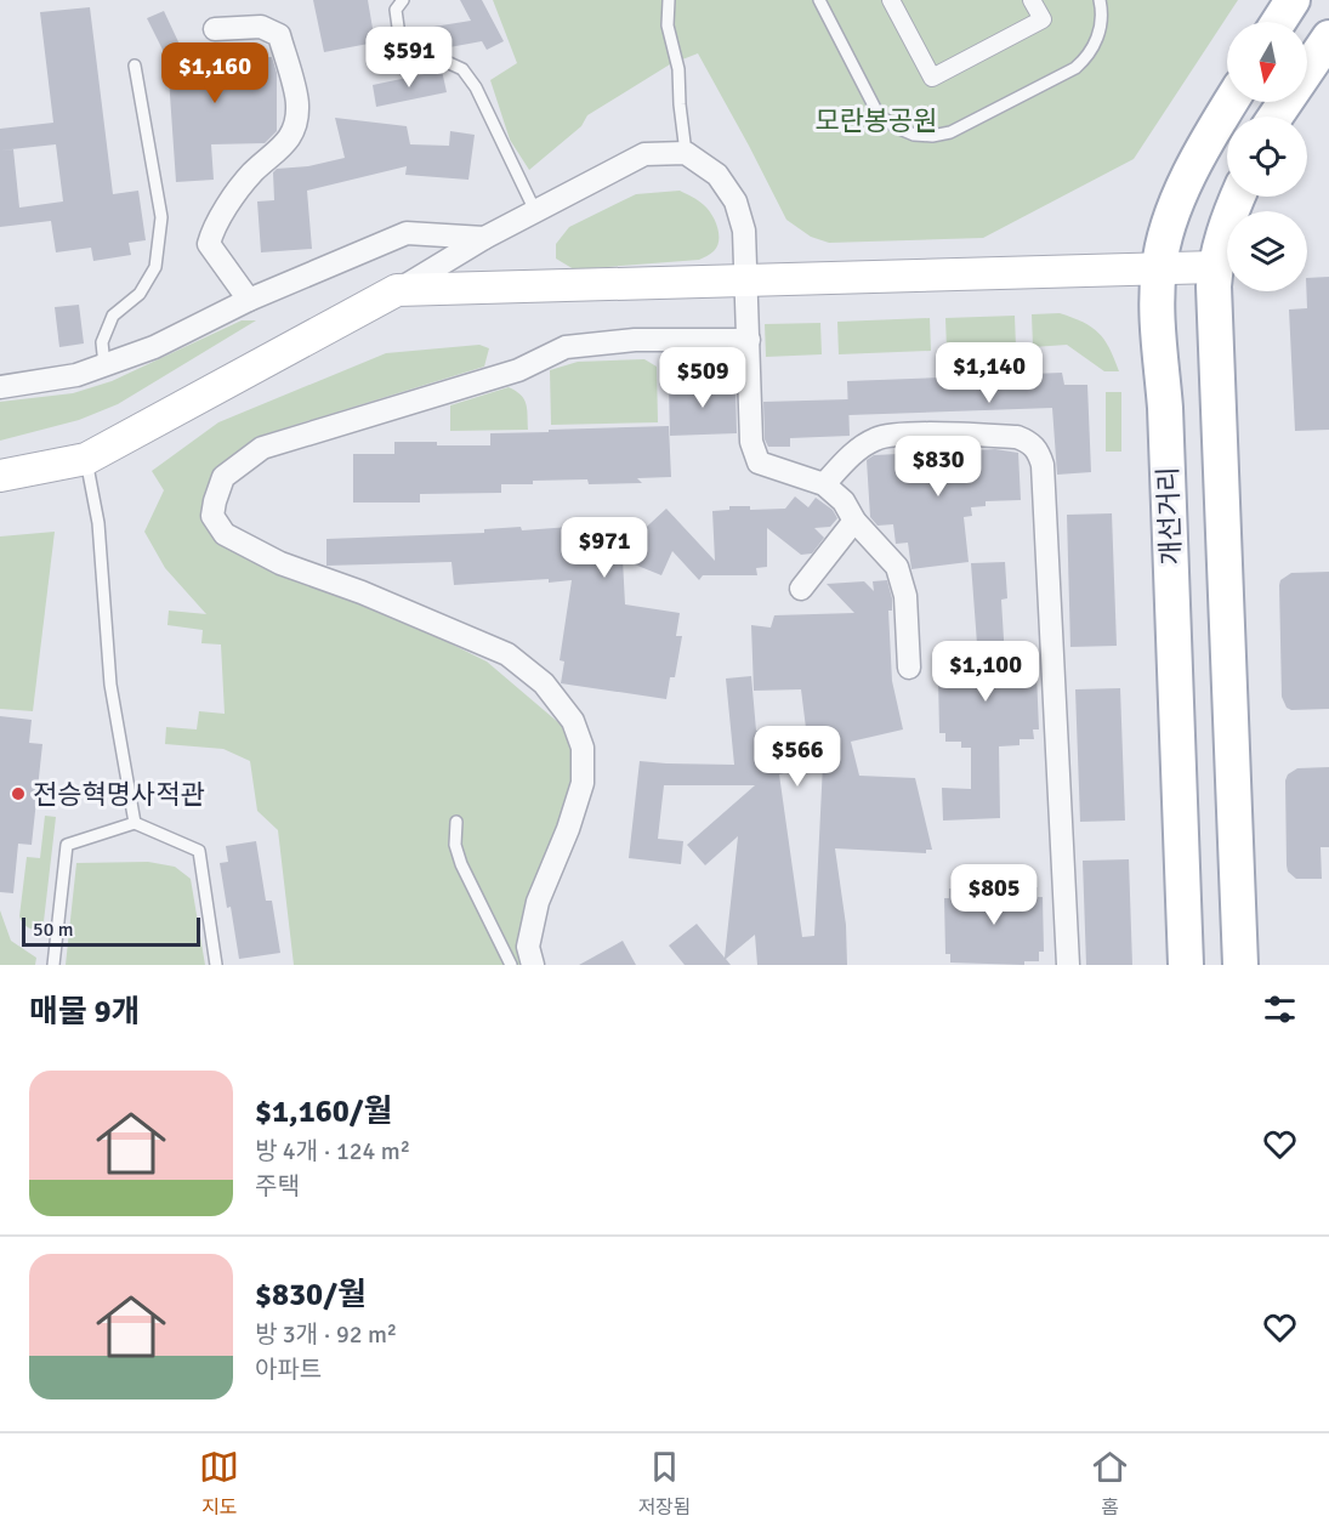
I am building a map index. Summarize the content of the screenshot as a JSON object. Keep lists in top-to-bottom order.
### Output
{
  "streets": {
    "main road": ["개선거리"]
  },
  "parks": ["모란봉공원"],
  "places": ["전승혁명사적관"],
  "scale_bar": "50 m",
  "north": "bottom",
  "page": {
    "price": [
      "$591",
      "$1,160",
      "$1,140",
      "$509",
      "$830",
      "$971",
      "$1,100",
      "$566",
      "$805"
    ],
    "scale": "50 m",
    "heading": "매물 9개",
    "list": [
      {
        "name": "$1,160/월",
        "note": "방 4개 · 124 m² · 주택"
      },
      {
        "name": "$830/월",
        "note": "방 3개 · 92 m² · 아파트"
      }
    ],
    "tabs": ["지도", "저장됨", "홈"]
  }
}
